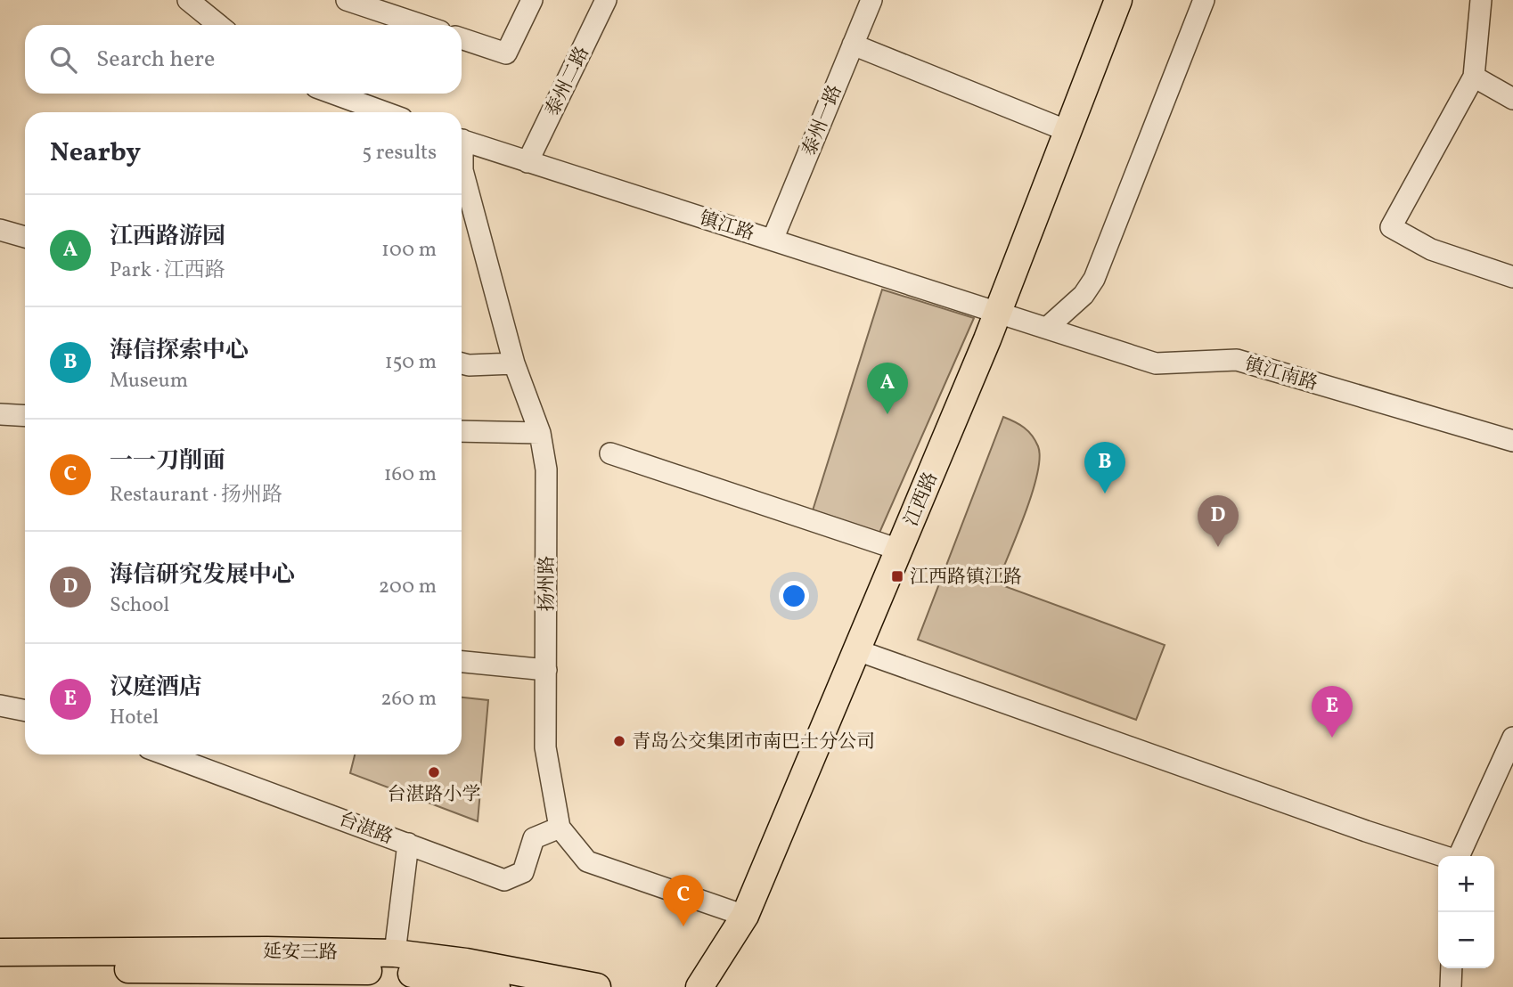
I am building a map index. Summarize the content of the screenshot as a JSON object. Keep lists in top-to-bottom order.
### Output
{
  "streets": {
    "main road": ["江西路", "延安三路"],
    "street": [
      "泰州二路",
      "泰州一路",
      "镇江路",
      "镇江南路",
      "扬州路",
      "台湛路"
    ]
  },
  "crossings": [
    ["泰州二路", "镇江路"],
    ["泰州一路", "镇江路"],
    ["镇江路", "镇江南路"],
    ["镇江路", "江西路"],
    ["镇江南路", "江西路"],
    ["江西路", "扬州路"],
    ["扬州路", "台湛路"]
  ],
  "places": {
    "transit": ["江西路镇江路"],
    "other": ["青岛公交集团市南巴士分公司", "台湛路小学"]
  },
  "page": {
    "search": "Search here",
    "heading": ["Nearby", "5 results"],
    "list": [
      {
        "mark": "A",
        "name": "江西路游园",
        "note": "Park · 江西路",
        "value": "100 m"
      },
      {
        "mark": "B",
        "name": "海信探索中心",
        "note": "Museum",
        "value": "150 m"
      },
      {
        "mark": "C",
        "name": "一一刀削面",
        "note": "Restaurant · 扬州路",
        "value": "160 m"
      },
      {
        "mark": "D",
        "name": "海信研究发展中心",
        "note": "School",
        "value": "200 m"
      },
      {
        "mark": "E",
        "name": "汉庭酒店",
        "note": "Hotel",
        "value": "260 m"
      }
    ],
    "pins": [
      "A",
      "B",
      "D",
      "E",
      "C"
    ],
    "map_buttons": ["+", "−"]
  }
}
